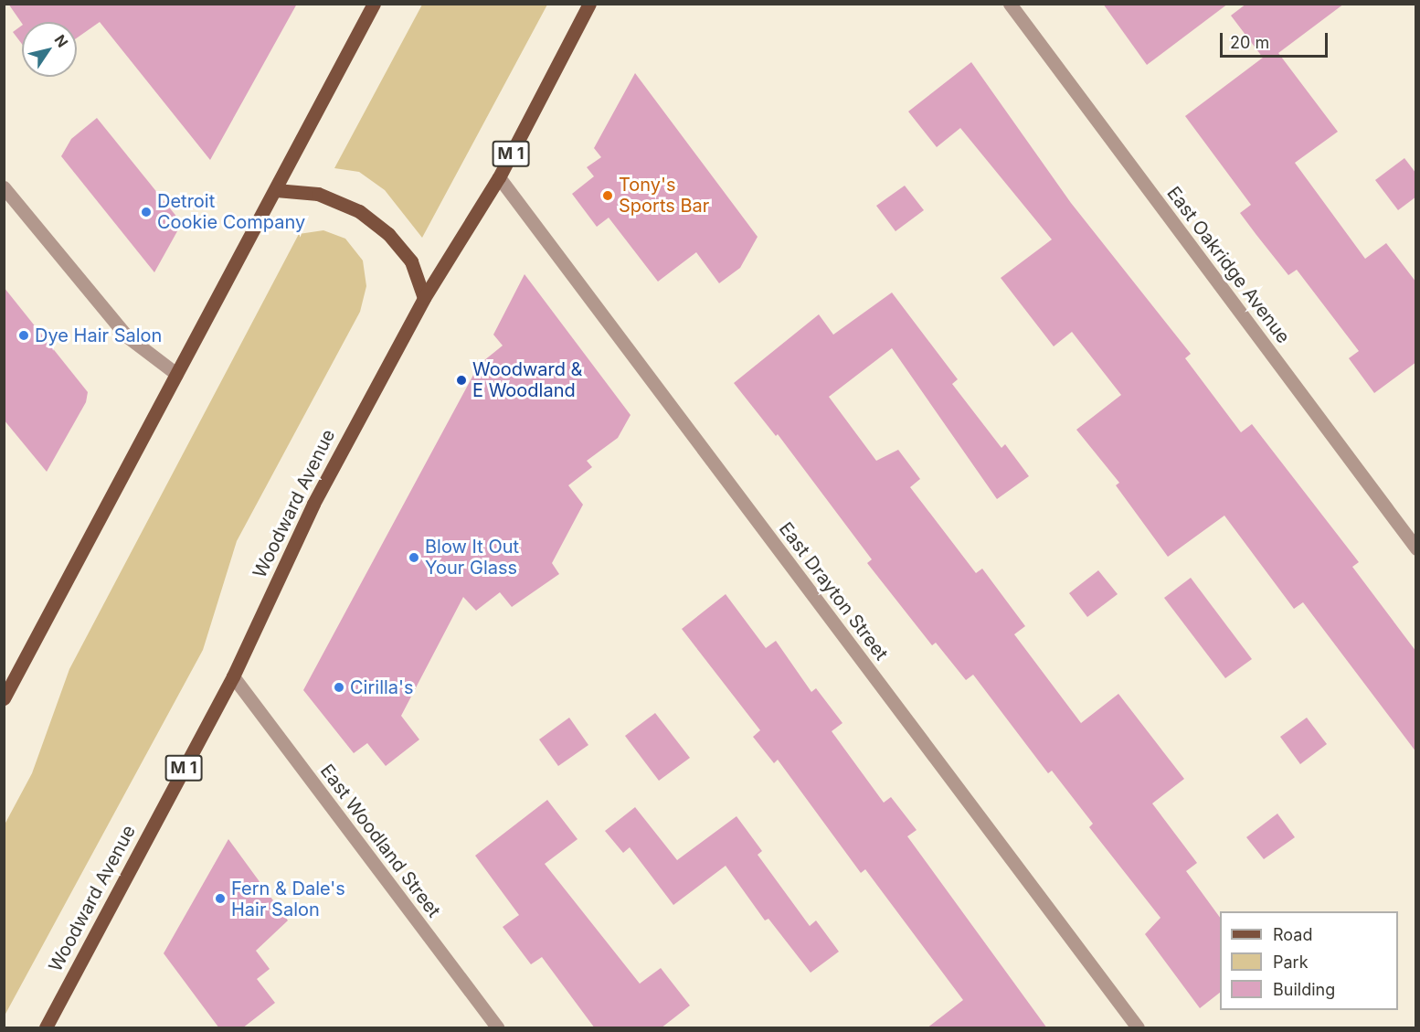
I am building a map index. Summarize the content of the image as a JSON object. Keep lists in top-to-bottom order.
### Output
{
  "streets": {
    "main road": ["M 1", "Woodward Avenue"],
    "street": ["East Oakridge Avenue", "East Drayton Street", "East Woodland Street"]
  },
  "crossings": [
    ["Woodward Avenue", "East Drayton Street"],
    ["Woodward Avenue", "East Woodland Street"]
  ],
  "places": [
    "Tony's Sports Bar",
    "Detroit Cookie Company",
    "Dye Hair Salon",
    "Woodward & E Woodland",
    "Blow It Out Your Glass",
    "Cirilla's",
    "Fern & Dale's Hair Salon"
  ],
  "legend": ["Road", "Park", "Building"],
  "scale_bar": "20 m",
  "north": "top right"
}
